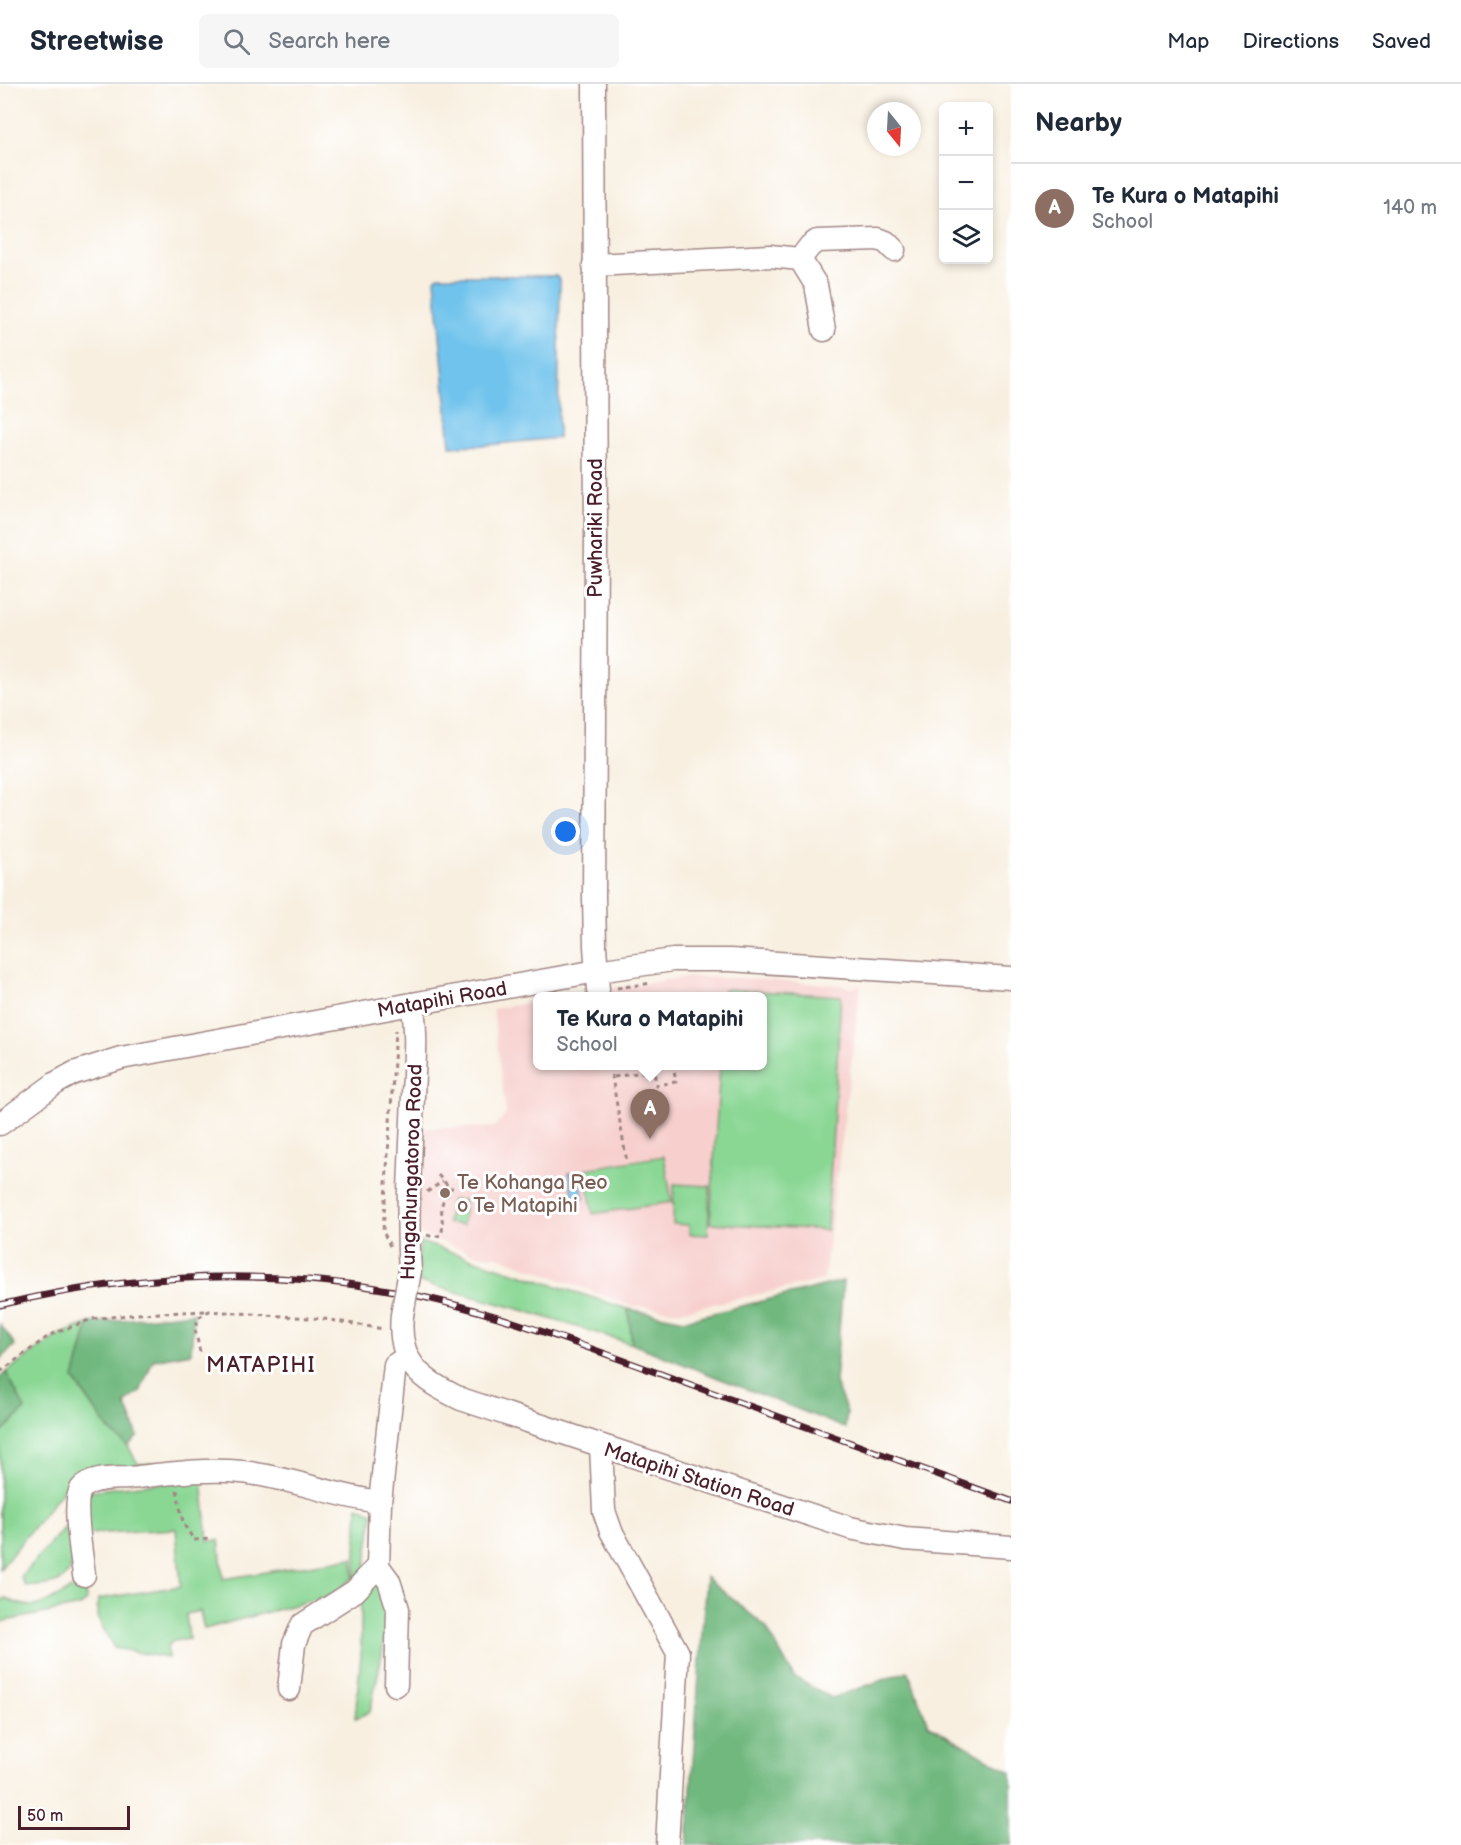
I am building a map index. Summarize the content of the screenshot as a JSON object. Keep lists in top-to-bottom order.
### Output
{
  "streets": {
    "street": [
      "Puwhariki Road",
      "Matapihi Road",
      "Hungahungatoroa Road",
      "Matapihi Station Road"
    ]
  },
  "crossings": [
    ["Puwhariki Road", "Matapihi Road"],
    ["Matapihi Road", "Hungahungatoroa Road"],
    ["Hungahungatoroa Road", "Matapihi Station Road"]
  ],
  "districts": ["MATAPIHI"],
  "places": ["Te Kohanga Reo o Te Matapihi"],
  "scale_bar": "50 m",
  "north": "bottom",
  "page": {
    "header": "Streetwise",
    "search": "Search here",
    "nav": ["Map", "Directions", "Saved"],
    "heading": "Nearby",
    "map_buttons": ["+", "−"],
    "list": [
      {
        "mark": "A",
        "name": "Te Kura o Matapihi",
        "note": "School",
        "value": "140 m"
      }
    ],
    "popup": ["Te Kura o Matapihi", "School"],
    "pins": "A",
    "scale": "50 m"
  }
}
